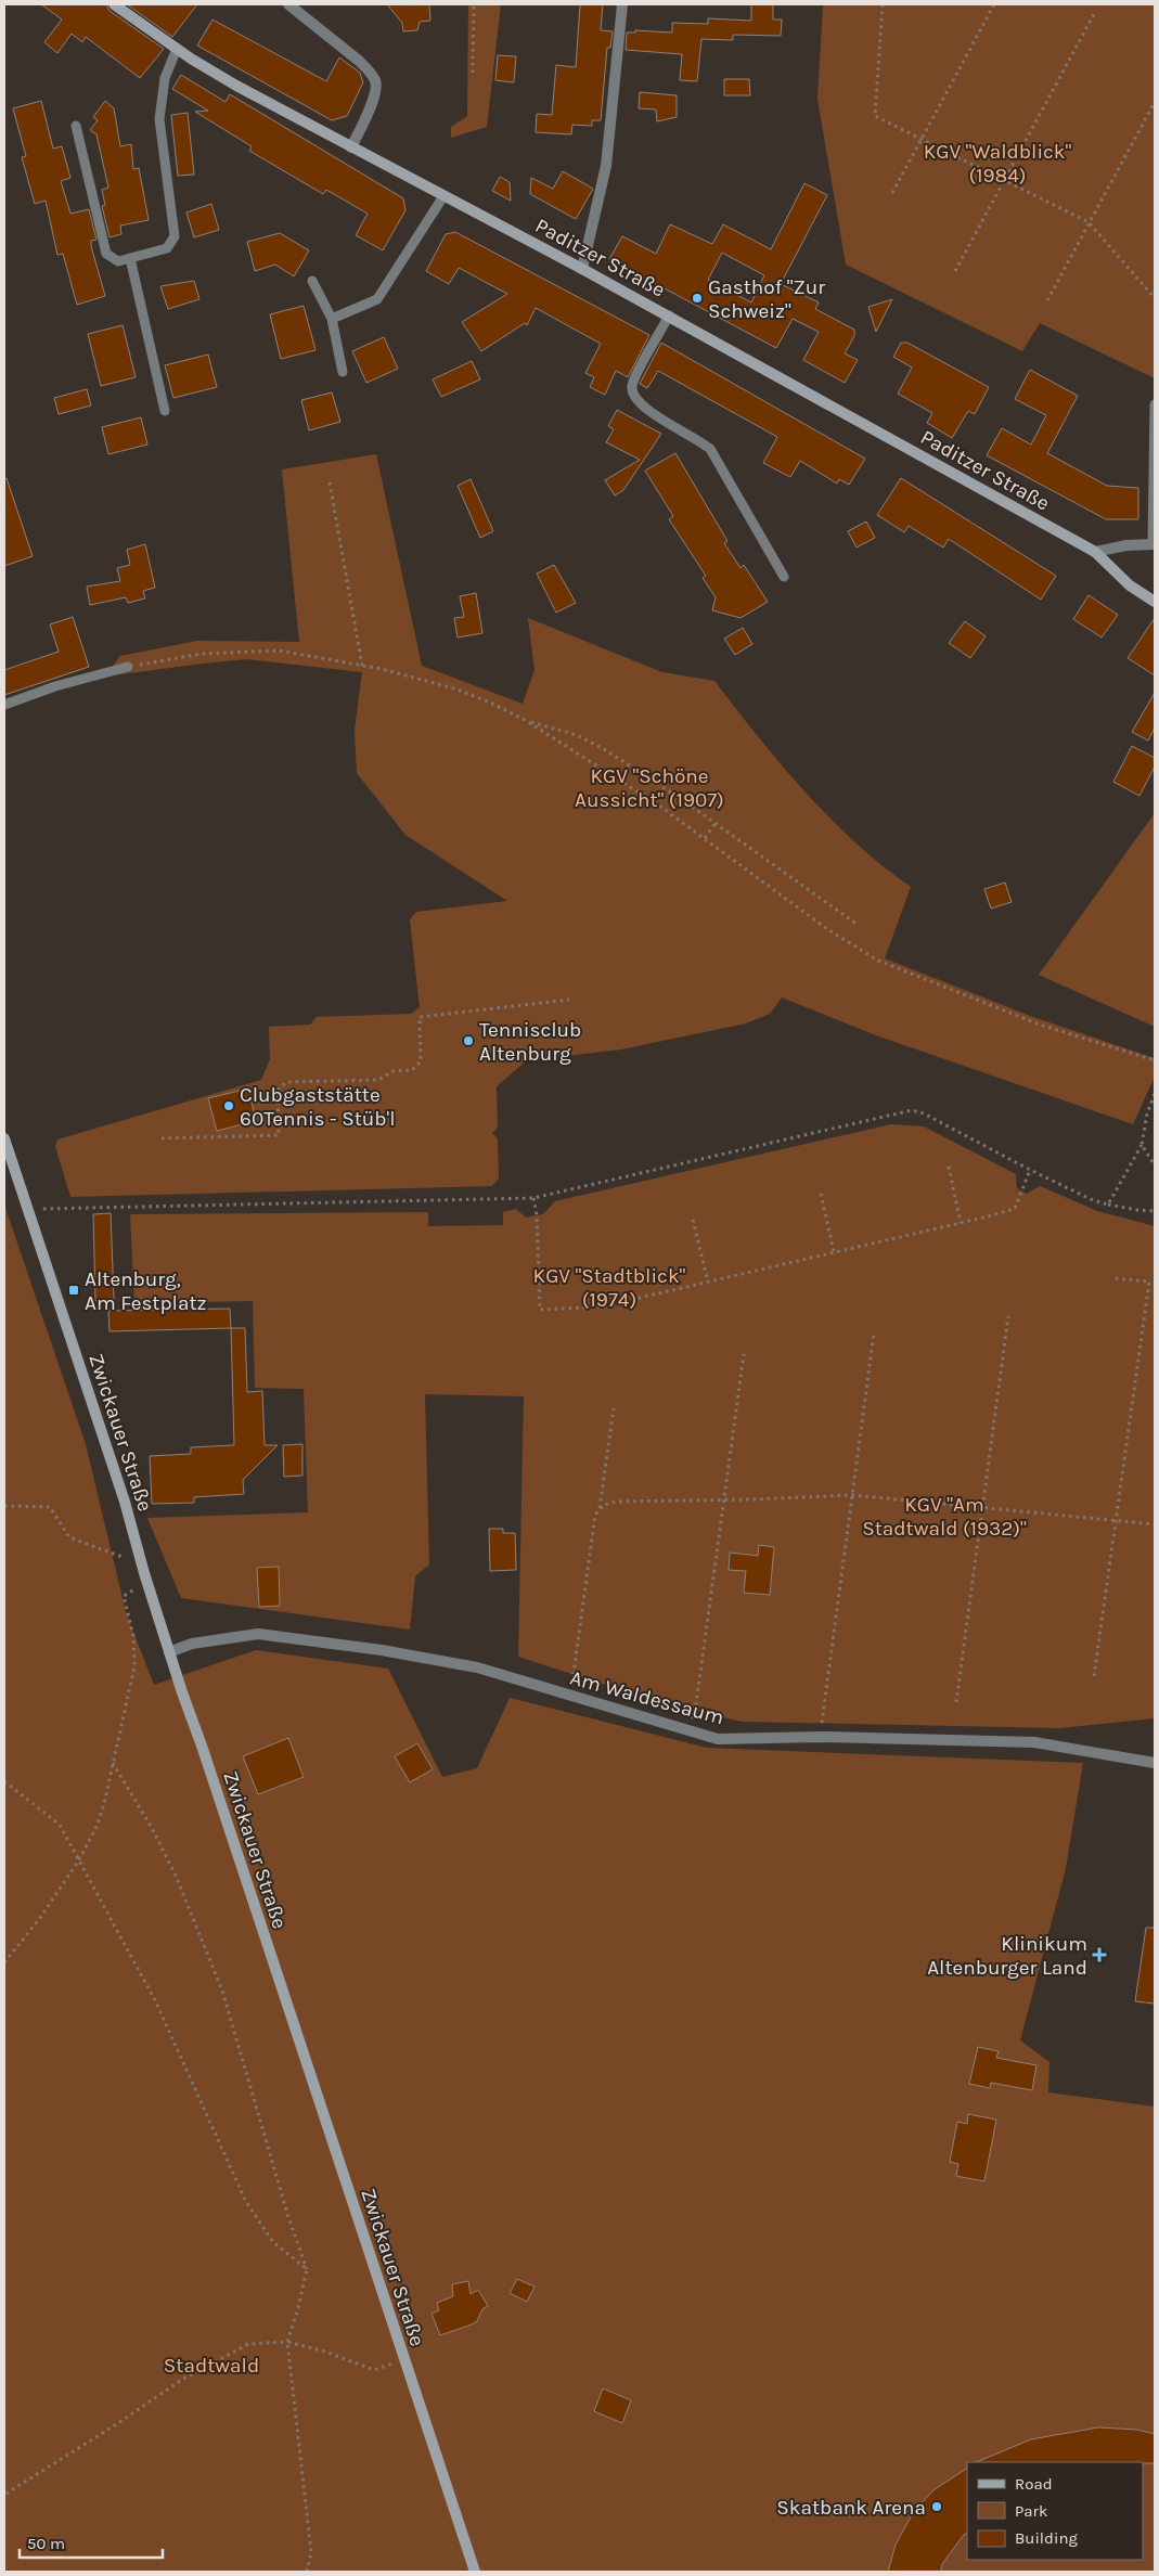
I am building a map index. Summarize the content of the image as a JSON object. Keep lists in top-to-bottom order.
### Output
{
  "streets": {
    "street": ["Paditzer Straße", "Zwickauer Straße", "Am Waldessaum"]
  },
  "crossings": [
    ["Zwickauer Straße", "Am Waldessaum"]
  ],
  "parks": [
    "KGV \"Waldblick\" (1984)",
    "KGV \"Schöne Aussicht\" (1907)",
    "KGV \"Stadtblick\" (1974)",
    "KGV \"Am Stadtwald (1932)\"",
    "Stadtwald"
  ],
  "places": {
    "other": [
      "Gasthof \"Zur Schweiz\"",
      "Tennisclub Altenburg",
      "Clubgaststätte 60Tennis - Stüb'l",
      "Skatbank Arena"
    ],
    "transit": ["Altenburg, Am Festplatz"],
    "health": ["Klinikum Altenburger Land"]
  },
  "legend": ["Road", "Park", "Building"],
  "scale_bar": "50 m"
}
